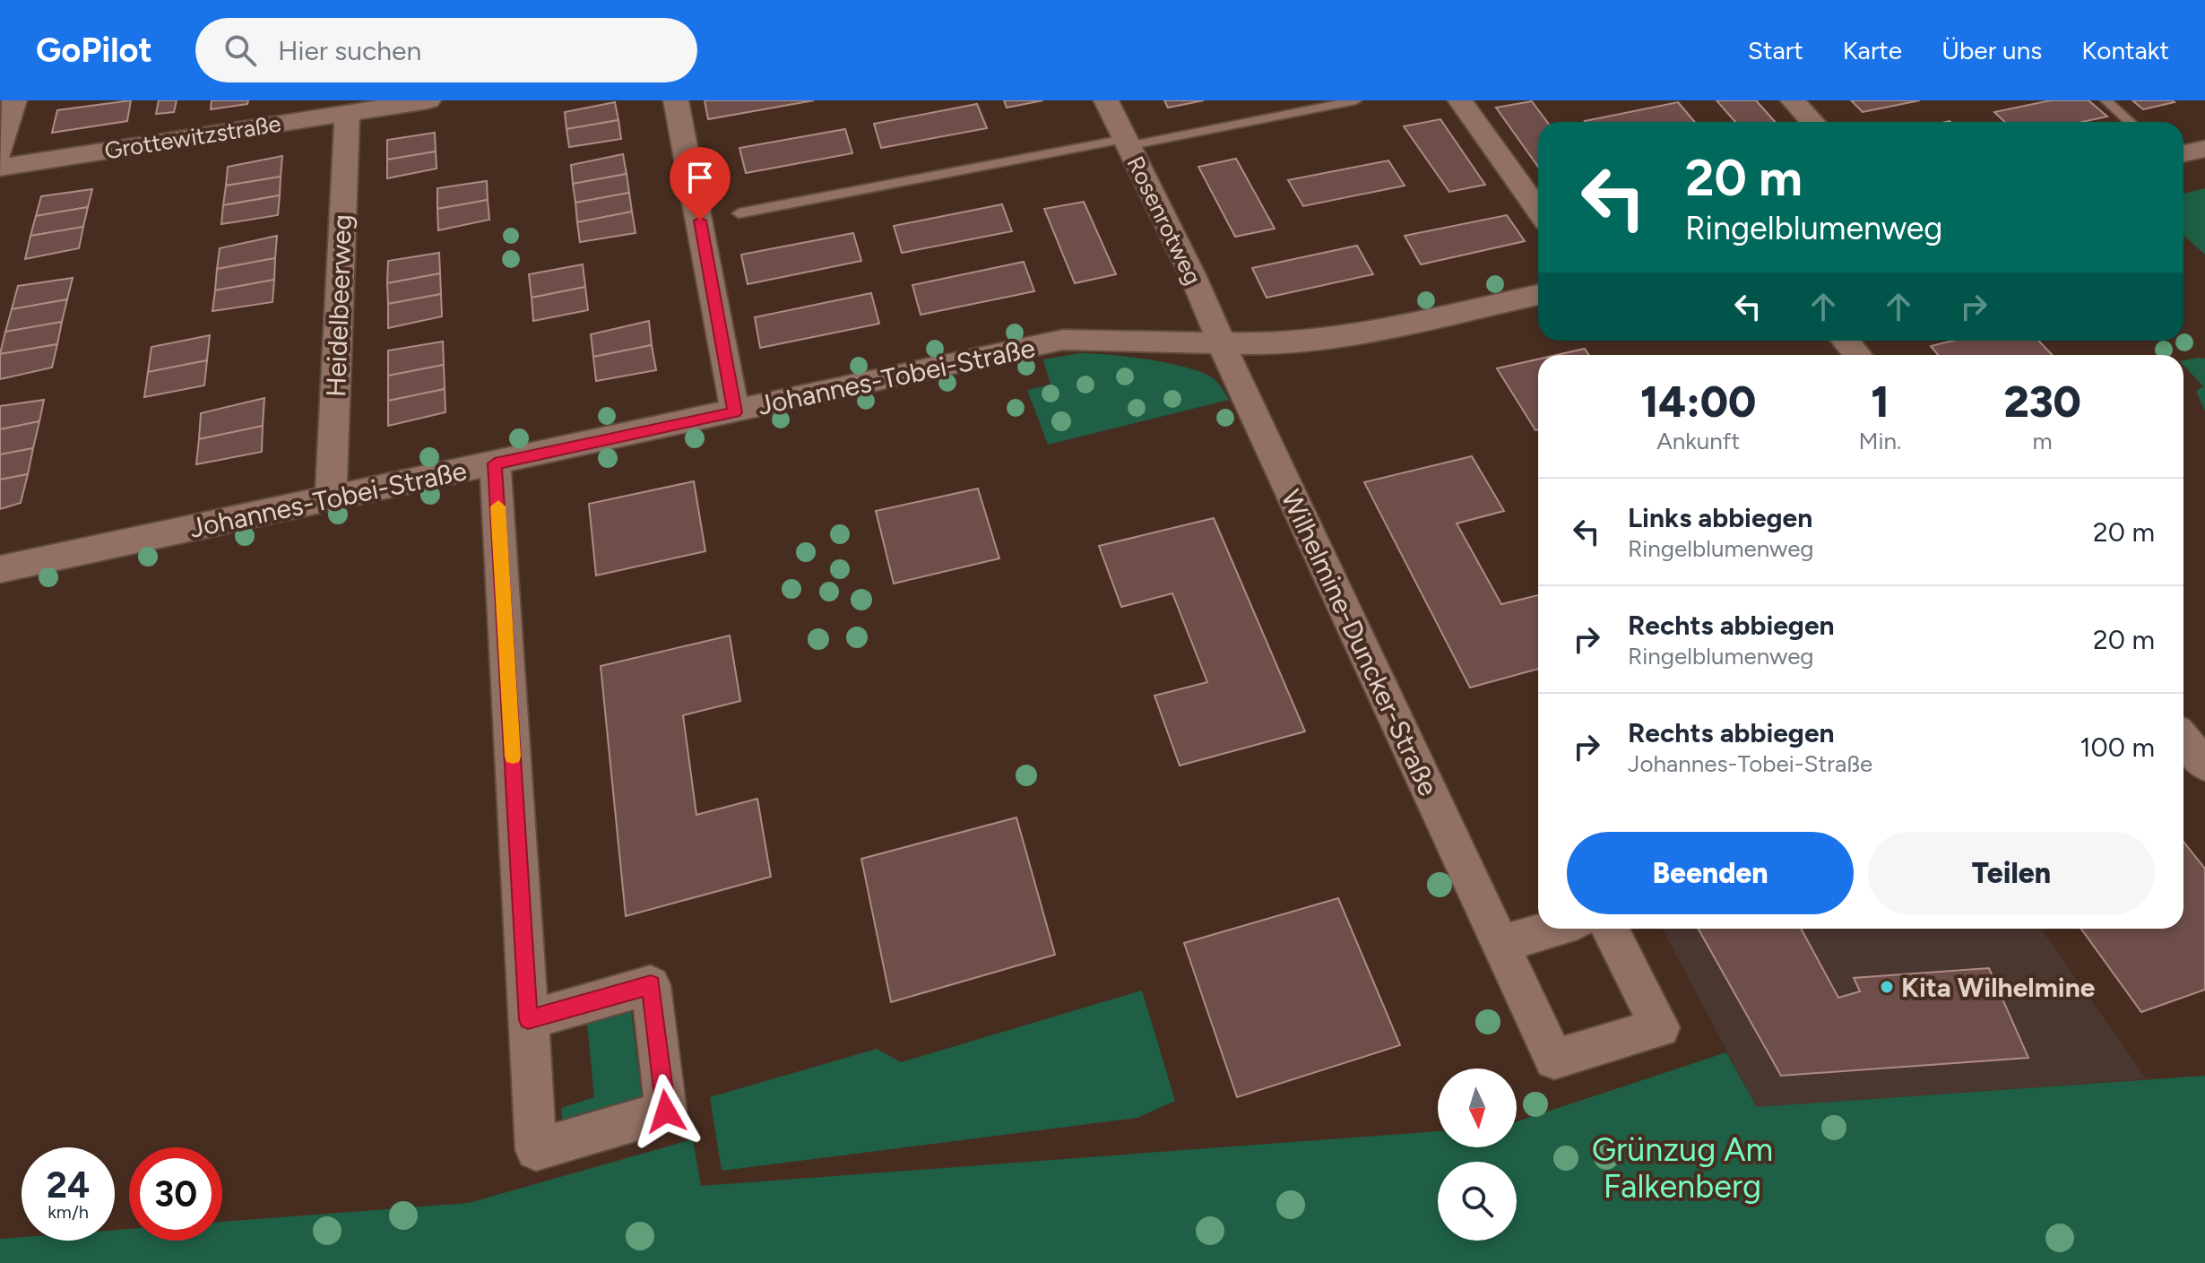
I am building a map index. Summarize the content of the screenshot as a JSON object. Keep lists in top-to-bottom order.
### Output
{
  "streets": {
    "street": [
      "Grottewitzstraße",
      "Rosenrotweg",
      "Heidelbeerweg",
      "Johannes-Tobei-Straße",
      "Wilhelmine-Duncker-Straße"
    ]
  },
  "crossings": [
    ["Grottewitzstraße", "Heidelbeerweg"],
    ["Rosenrotweg", "Johannes-Tobei-Straße"],
    ["Rosenrotweg", "Wilhelmine-Duncker-Straße"],
    ["Heidelbeerweg", "Johannes-Tobei-Straße"],
    ["Johannes-Tobei-Straße", "Wilhelmine-Duncker-Straße"]
  ],
  "parks": ["Grünzug Am Falkenberg"],
  "places": ["Kita Wilhelmine"],
  "north": "bottom",
  "page": {
    "header": "GoPilot",
    "search": "Hier suchen",
    "nav": [
      "Start",
      "Karte",
      "Über uns",
      "Kontakt"
    ],
    "turn": ["20 m", "Ringelblumenweg"],
    "eta": [
      "14:00",
      "Ankunft",
      "1",
      "Min.",
      "230",
      "m"
    ],
    "list": [
      {
        "name": "Links abbiegen",
        "note": "Ringelblumenweg",
        "value": "20 m"
      },
      {
        "name": "Rechts abbiegen",
        "note": "Ringelblumenweg",
        "value": "20 m"
      },
      {
        "name": "Rechts abbiegen",
        "note": "Johannes-Tobei-Straße",
        "value": "100 m"
      }
    ],
    "buttons": ["Beenden", "Teilen"],
    "speed": "24 km/h",
    "limit": "30"
  }
}
